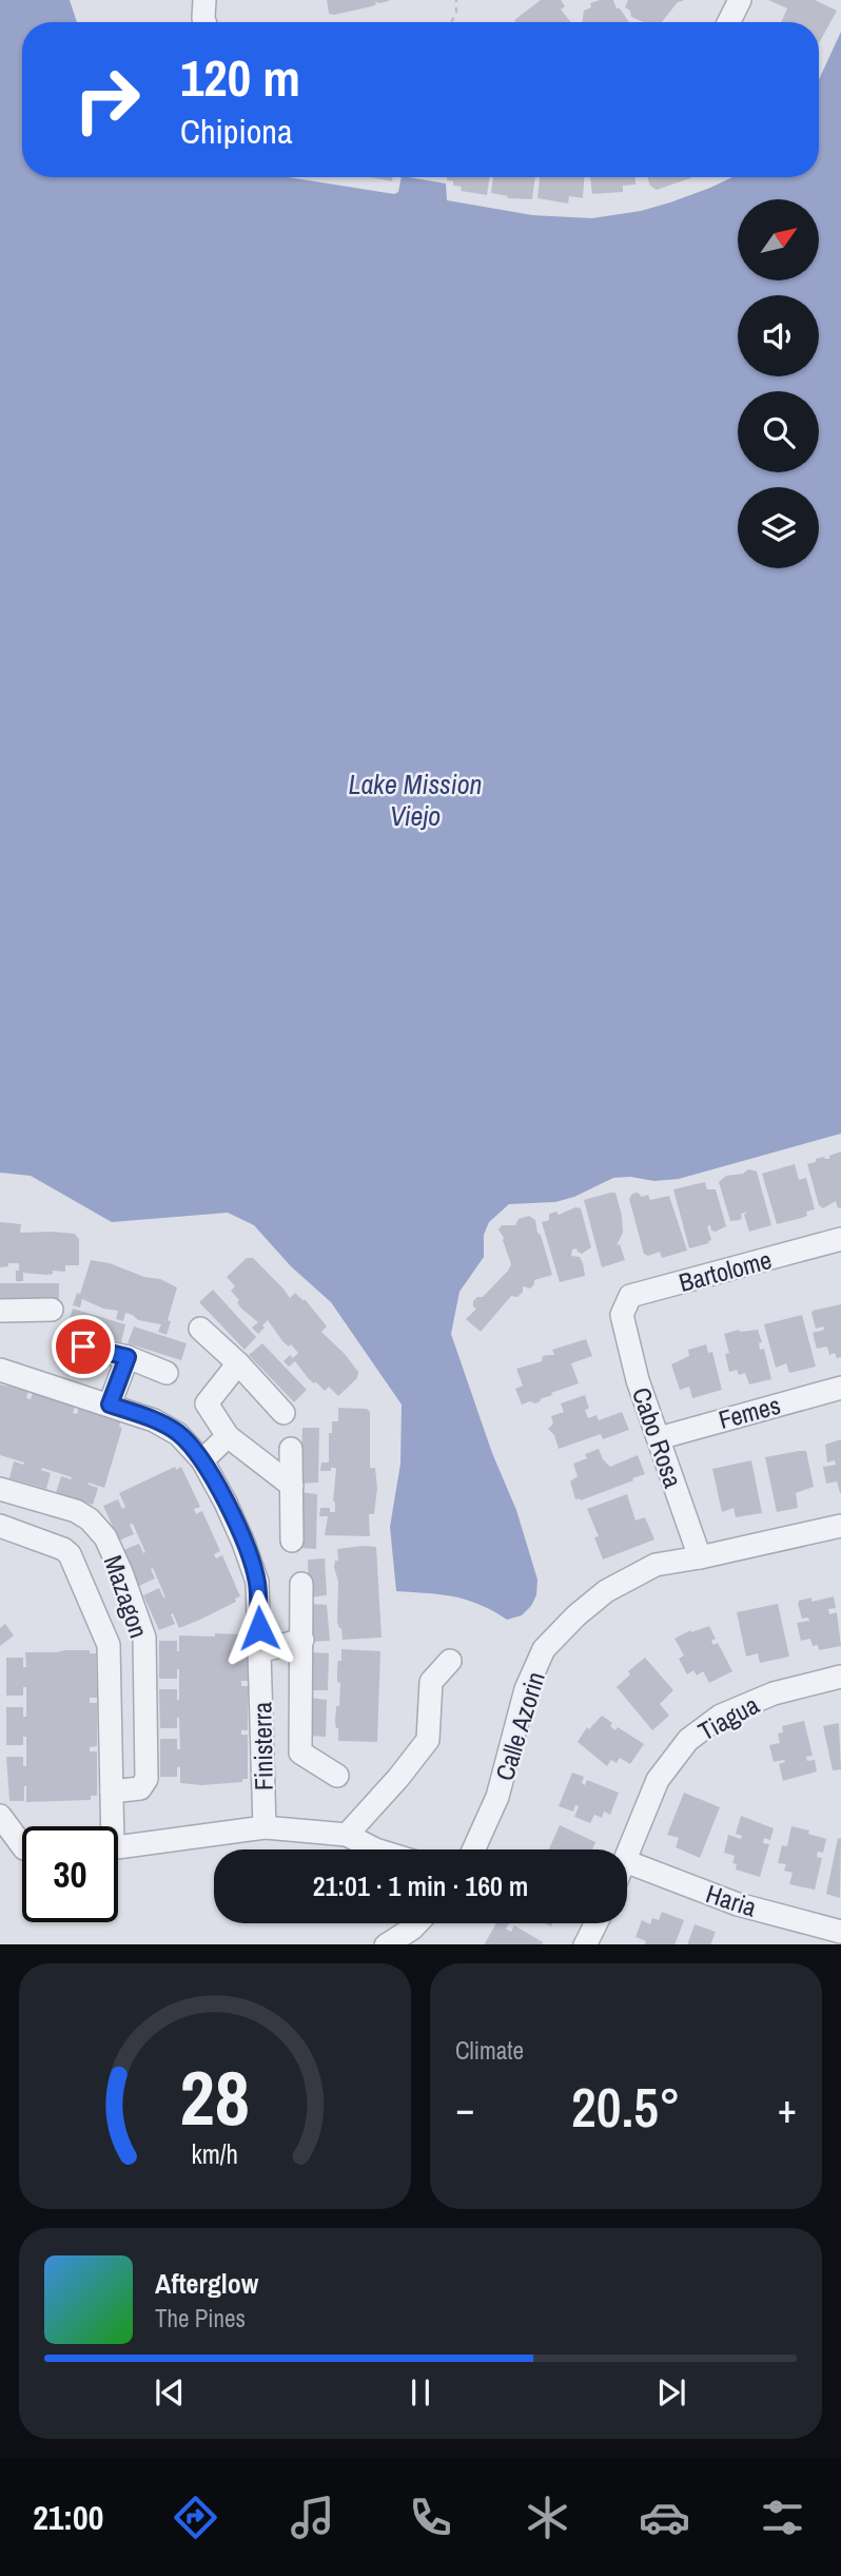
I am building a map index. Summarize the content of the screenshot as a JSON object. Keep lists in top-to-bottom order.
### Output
{
  "streets": {
    "street": [
      "Bartolome",
      "Femes",
      "Cabo Rosa",
      "Mazagon",
      "Tiagua",
      "Calle Azorin",
      "Finisterra",
      "Haria"
    ]
  },
  "crossings": [
    ["Bartolome", "Cabo Rosa"],
    ["Femes", "Cabo Rosa"],
    ["Cabo Rosa", "Calle Azorin"]
  ],
  "water": ["Lake Mission Viejo"],
  "north": "top right",
  "page": {
    "turn": ["120 m", "Chipiona"],
    "limit": "30",
    "trip": "21:01 · 1 min · 160 m",
    "tile": "Climate",
    "heat": ["−", "20.5°", "+"],
    "song": ["Afterglow", "The Pines"],
    "tabs": "21:00",
    "gauge": ["28", "km/h"]
  }
}
